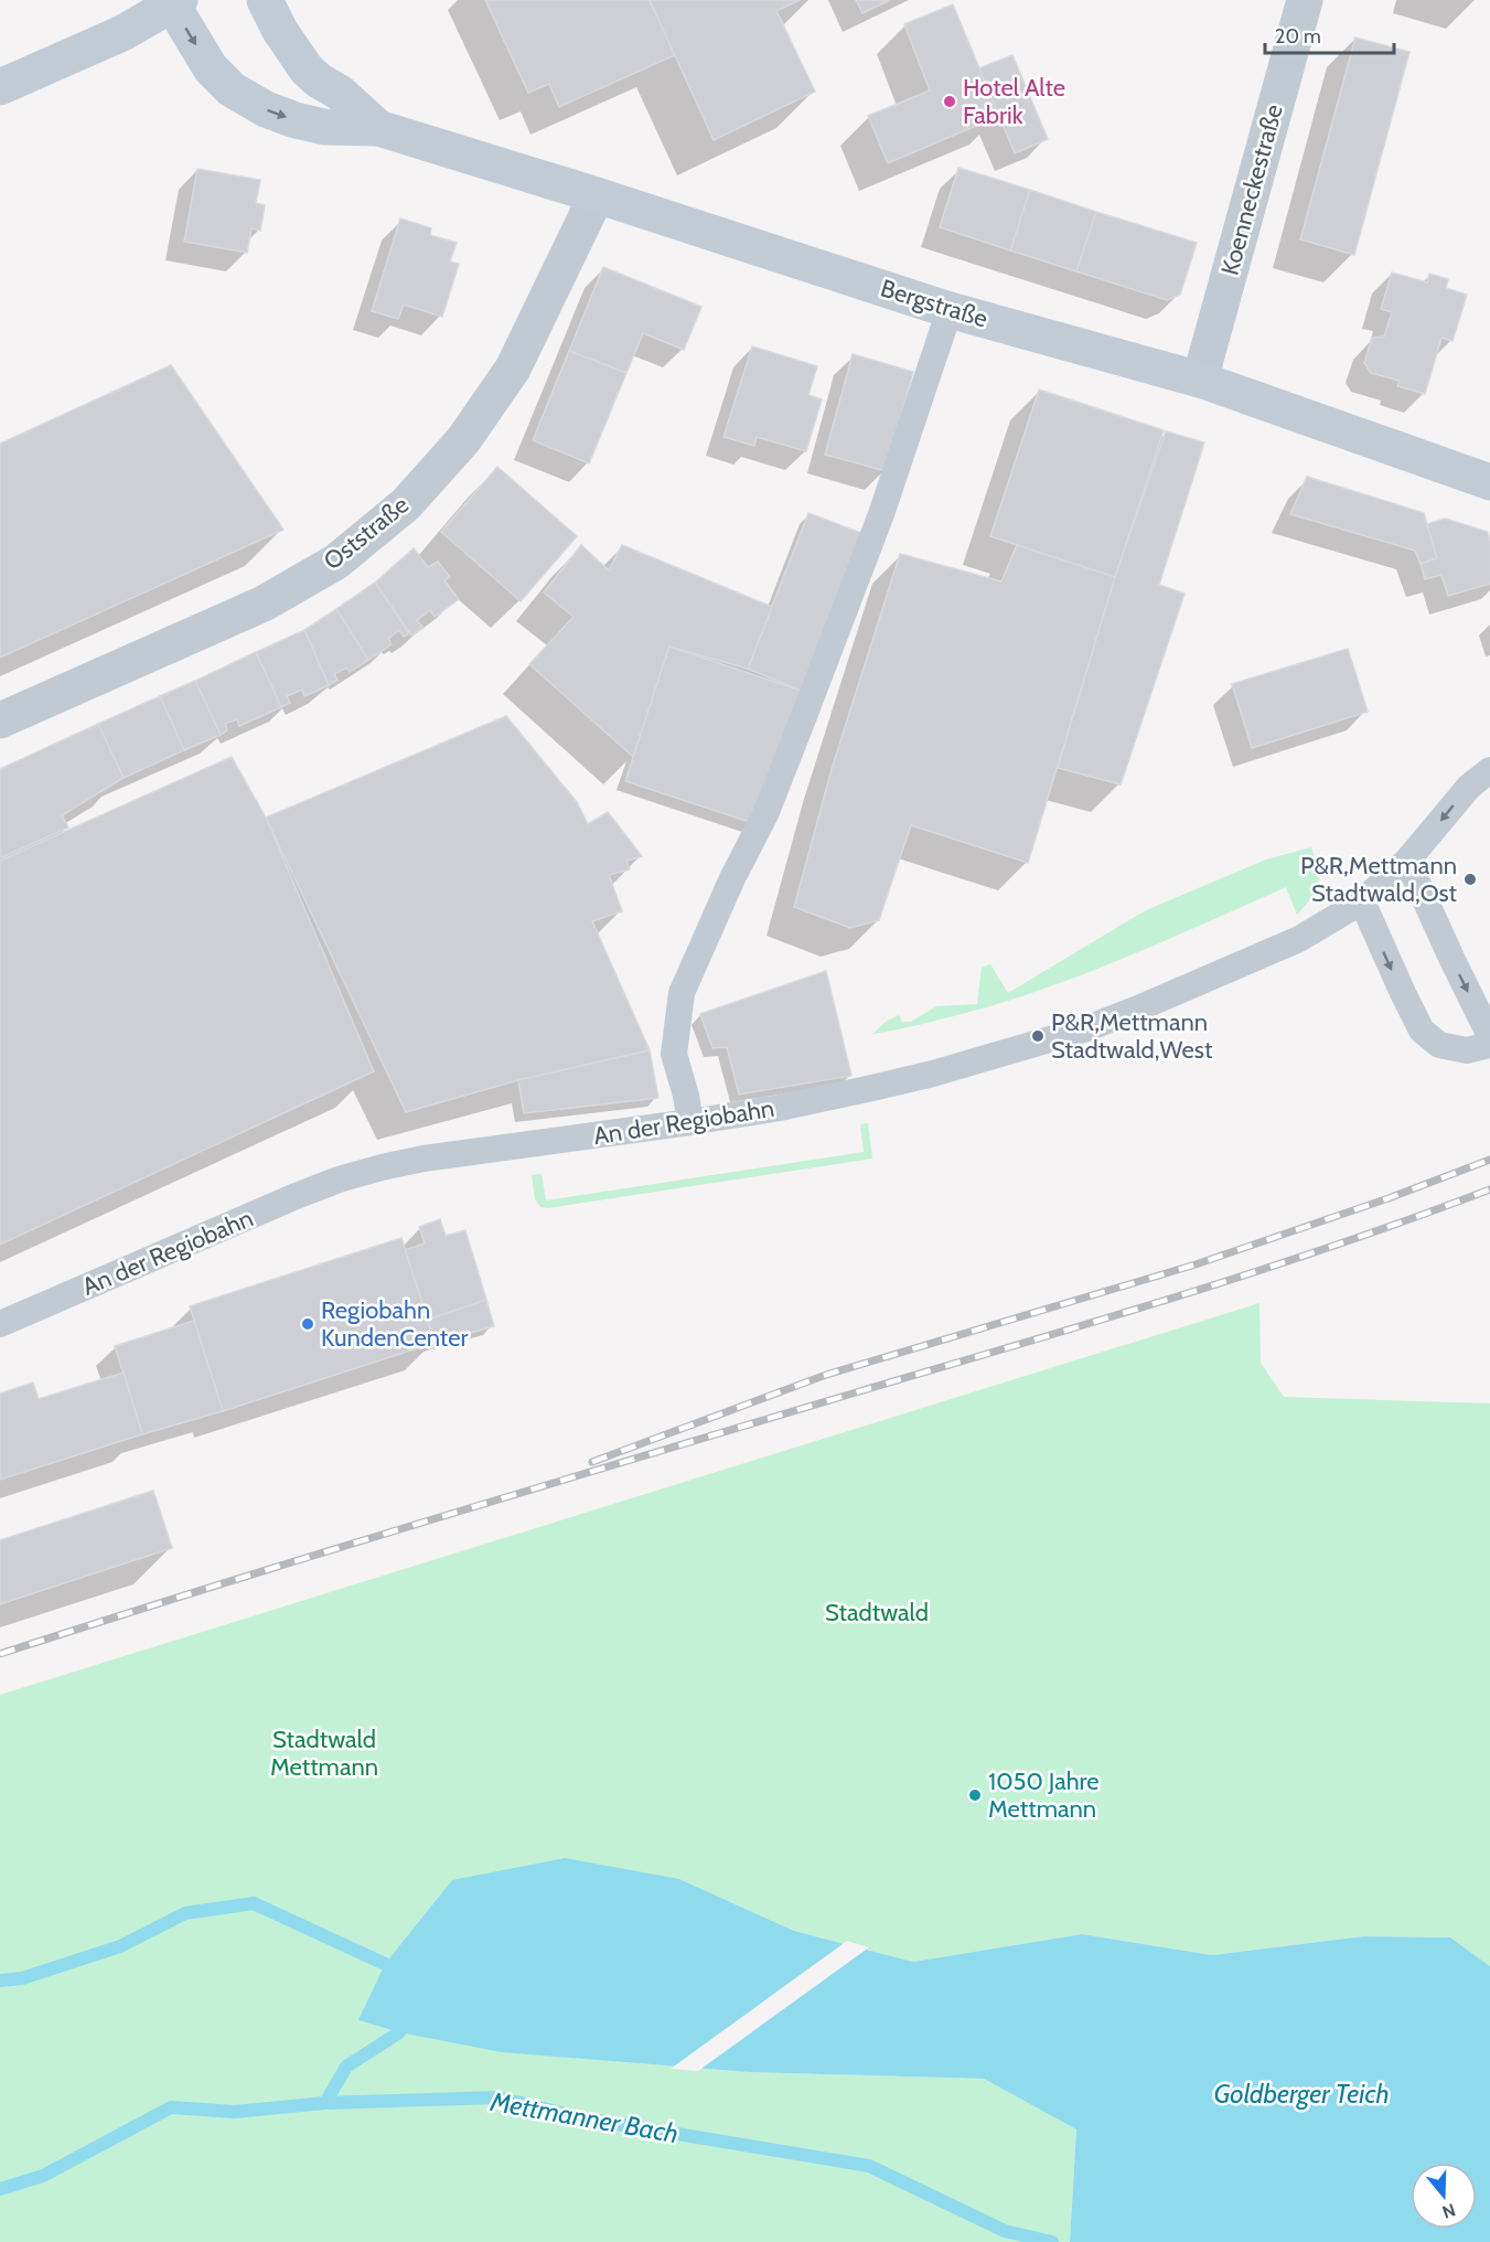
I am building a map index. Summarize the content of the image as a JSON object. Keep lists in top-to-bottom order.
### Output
{
  "streets": {
    "street": ["Koenneckestraße", "Bergstraße", "Oststraße"],
    "lane": ["An der Regiobahn"]
  },
  "crossings": [
    ["Koenneckestraße", "Bergstraße"],
    ["Bergstraße", "Oststraße"]
  ],
  "water": ["Goldberger Teich", "Mettmanner Bach"],
  "parks": ["Stadtwald", "Stadtwald Mettmann"],
  "places": [
    "Hotel Alte Fabrik",
    "P&R,Mettmann Stadtwald,Ost",
    "P&R,Mettmann Stadtwald,West",
    "Regiobahn KundenCenter",
    "1050 Jahre Mettmann"
  ],
  "scale_bar": "20 m",
  "north": "bottom"
}
